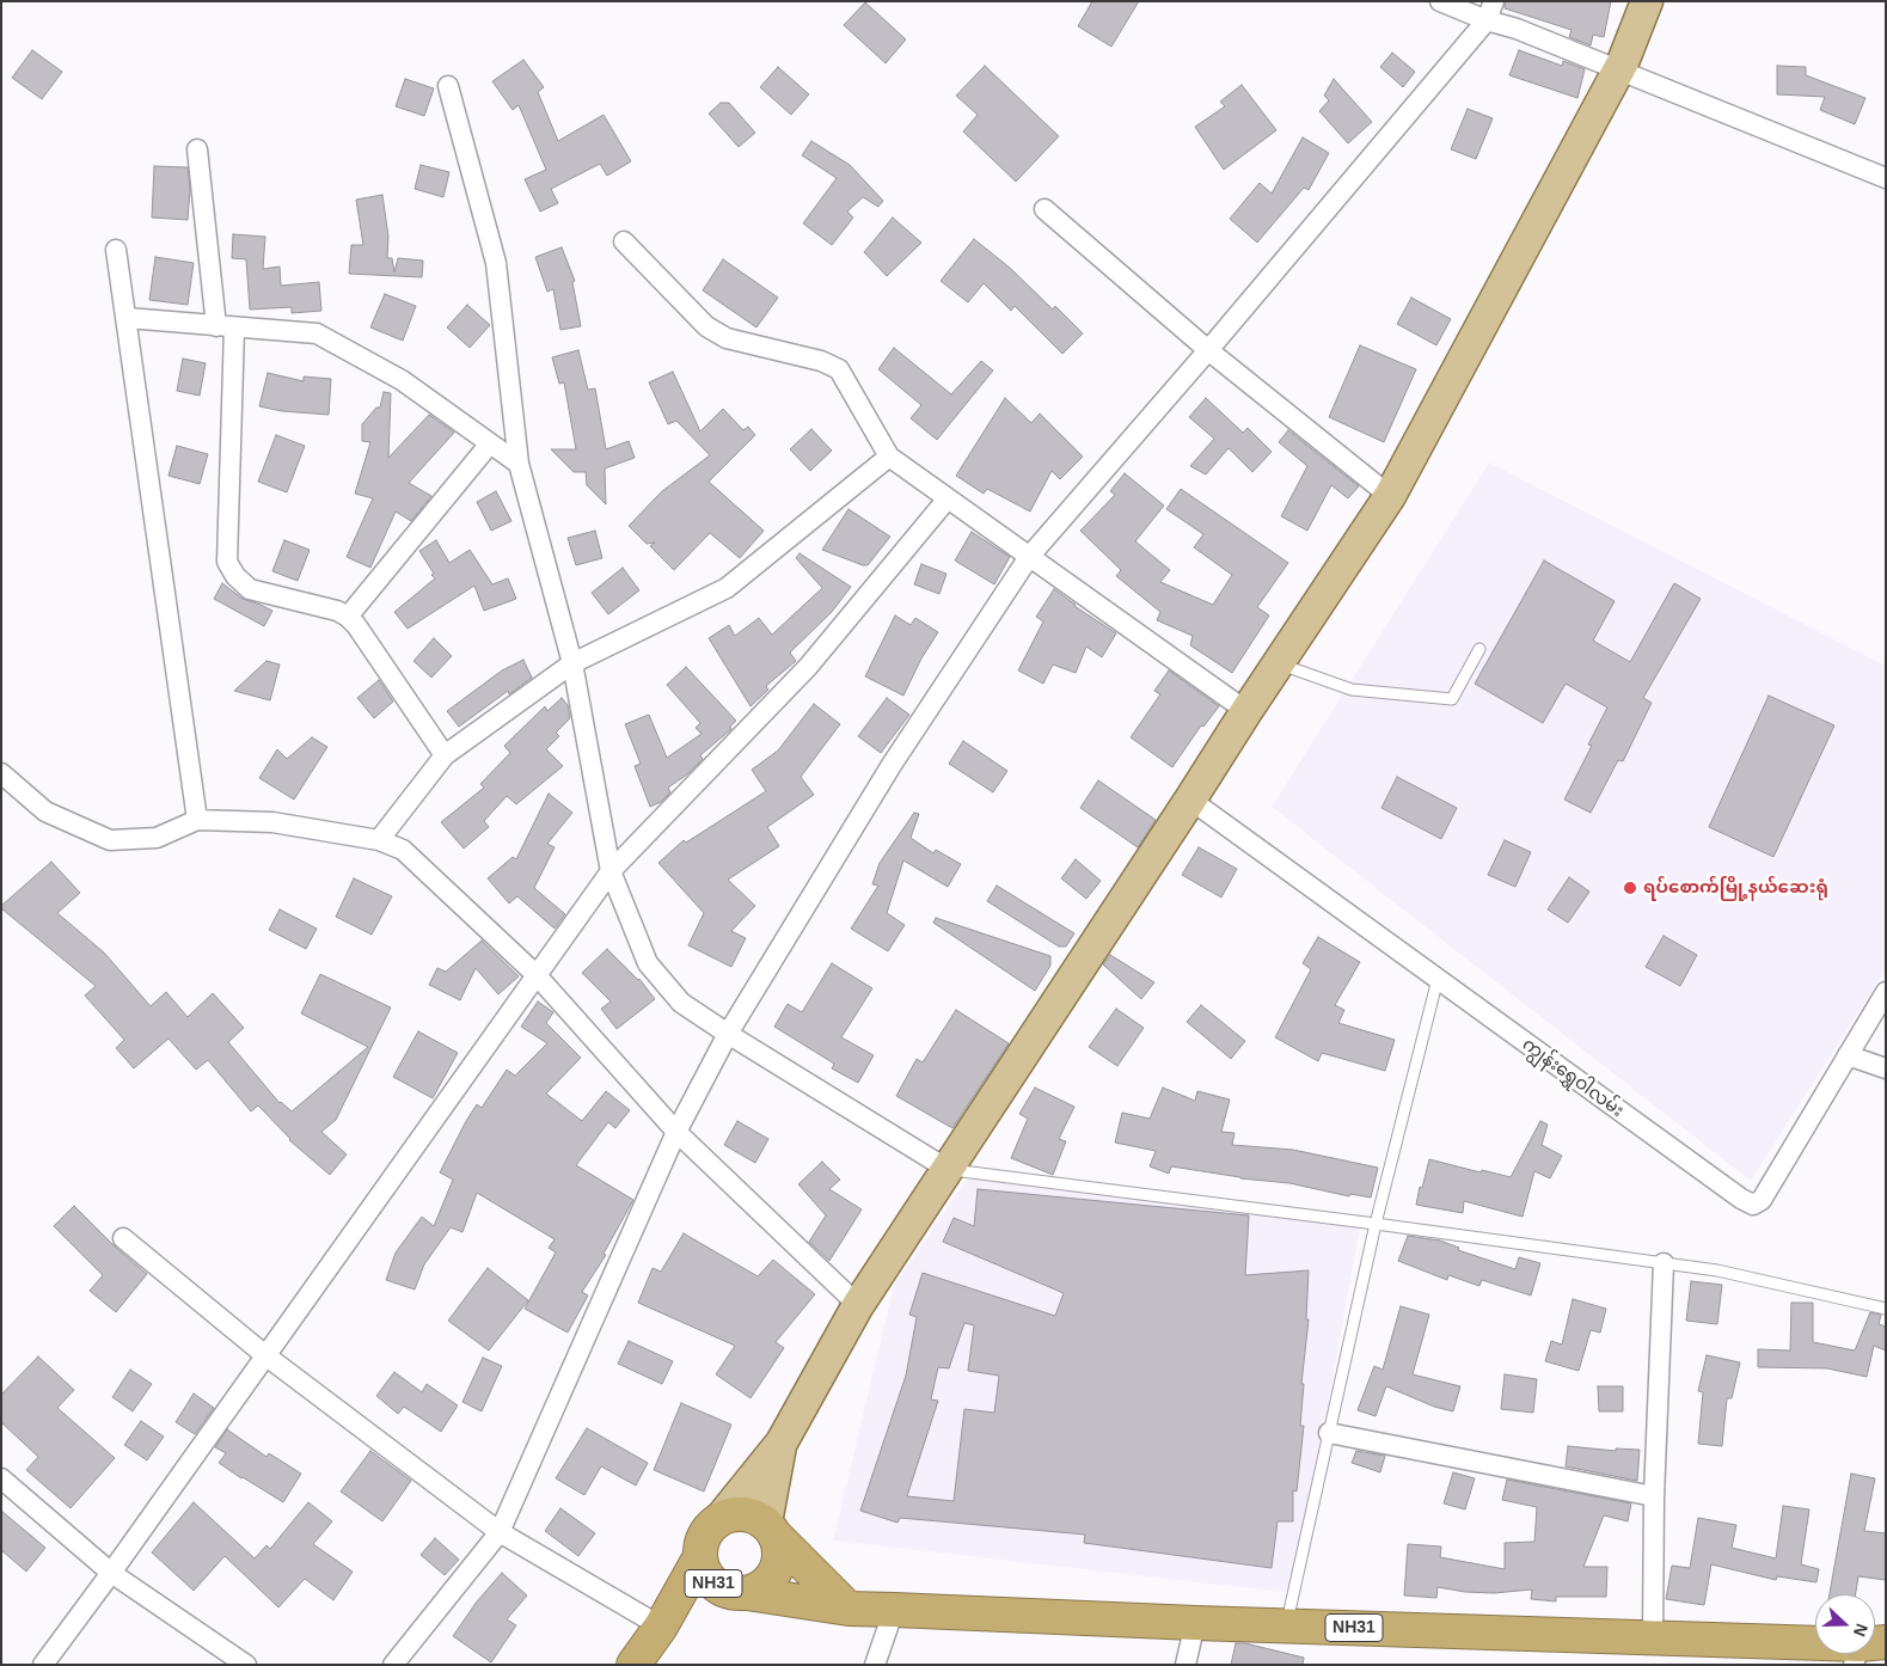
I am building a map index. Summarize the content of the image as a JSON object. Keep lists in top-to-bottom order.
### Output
{
  "streets": {
    "highway": ["NH31"],
    "street": ["ကျွန်းရွှေဝါလမ်း"]
  },
  "places": ["ရပ်စောက်မြို့နယ်ဆေးရုံ"],
  "north": "right"
}
